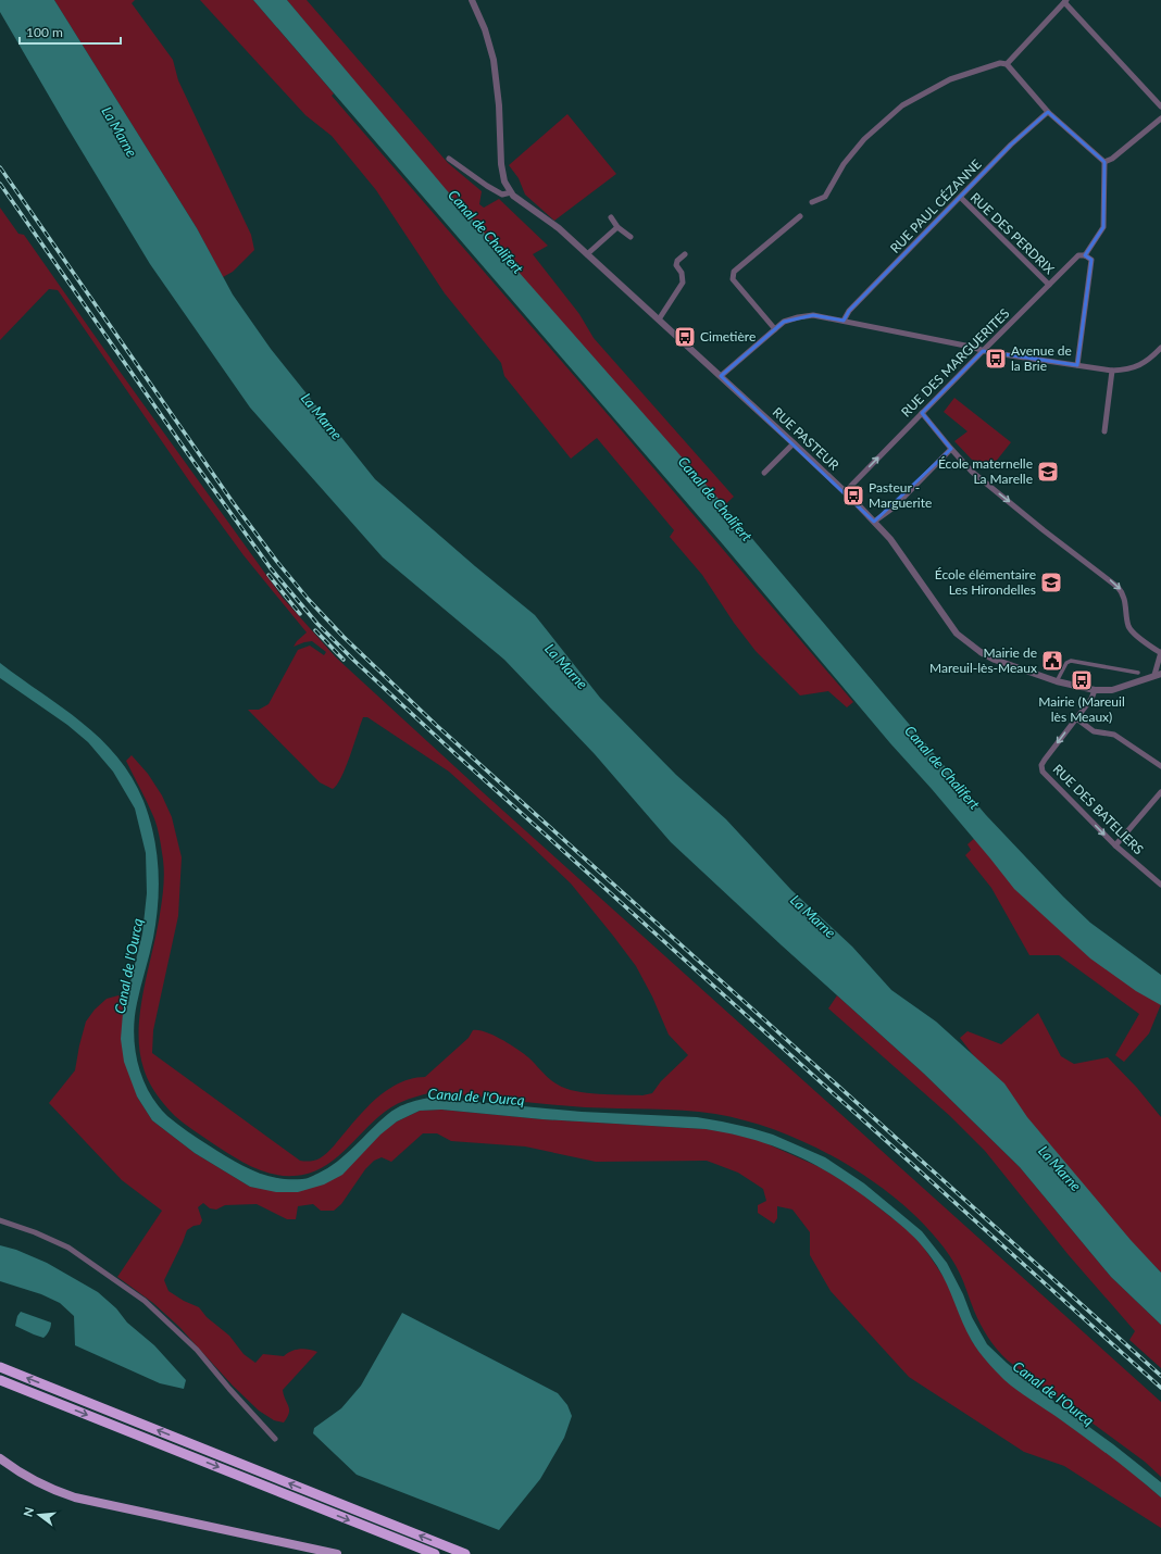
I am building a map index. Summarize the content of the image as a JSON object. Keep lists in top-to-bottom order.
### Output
{
  "streets": {
    "street": [
      "RUE PAUL CÉZANNE",
      "RUE DES PERDRIX",
      "RUE DES MARGUERITES",
      "RUE PASTEUR",
      "RUE DES BATELIERS"
    ]
  },
  "crossings": [
    ["RUE PAUL CÉZANNE", "RUE DES PERDRIX"],
    ["RUE DES PERDRIX", "RUE DES MARGUERITES"],
    ["RUE DES MARGUERITES", "RUE PASTEUR"]
  ],
  "water": ["La Marne", "Canal de Chalifert", "Canal de l'Ourcq"],
  "places": {
    "bus stop": [
      "Cimetière",
      "Avenue de la Brie",
      "Pasteur - Marguerite",
      "Mairie (Mareuil lès Meaux)"
    ],
    "school or university": ["École maternelle La Marelle", "École élémentaire Les Hirondelles"],
    "public building": ["Mairie de Mareuil-lès-Meaux"]
  },
  "scale_bar": "100 m",
  "north": "left"
}
